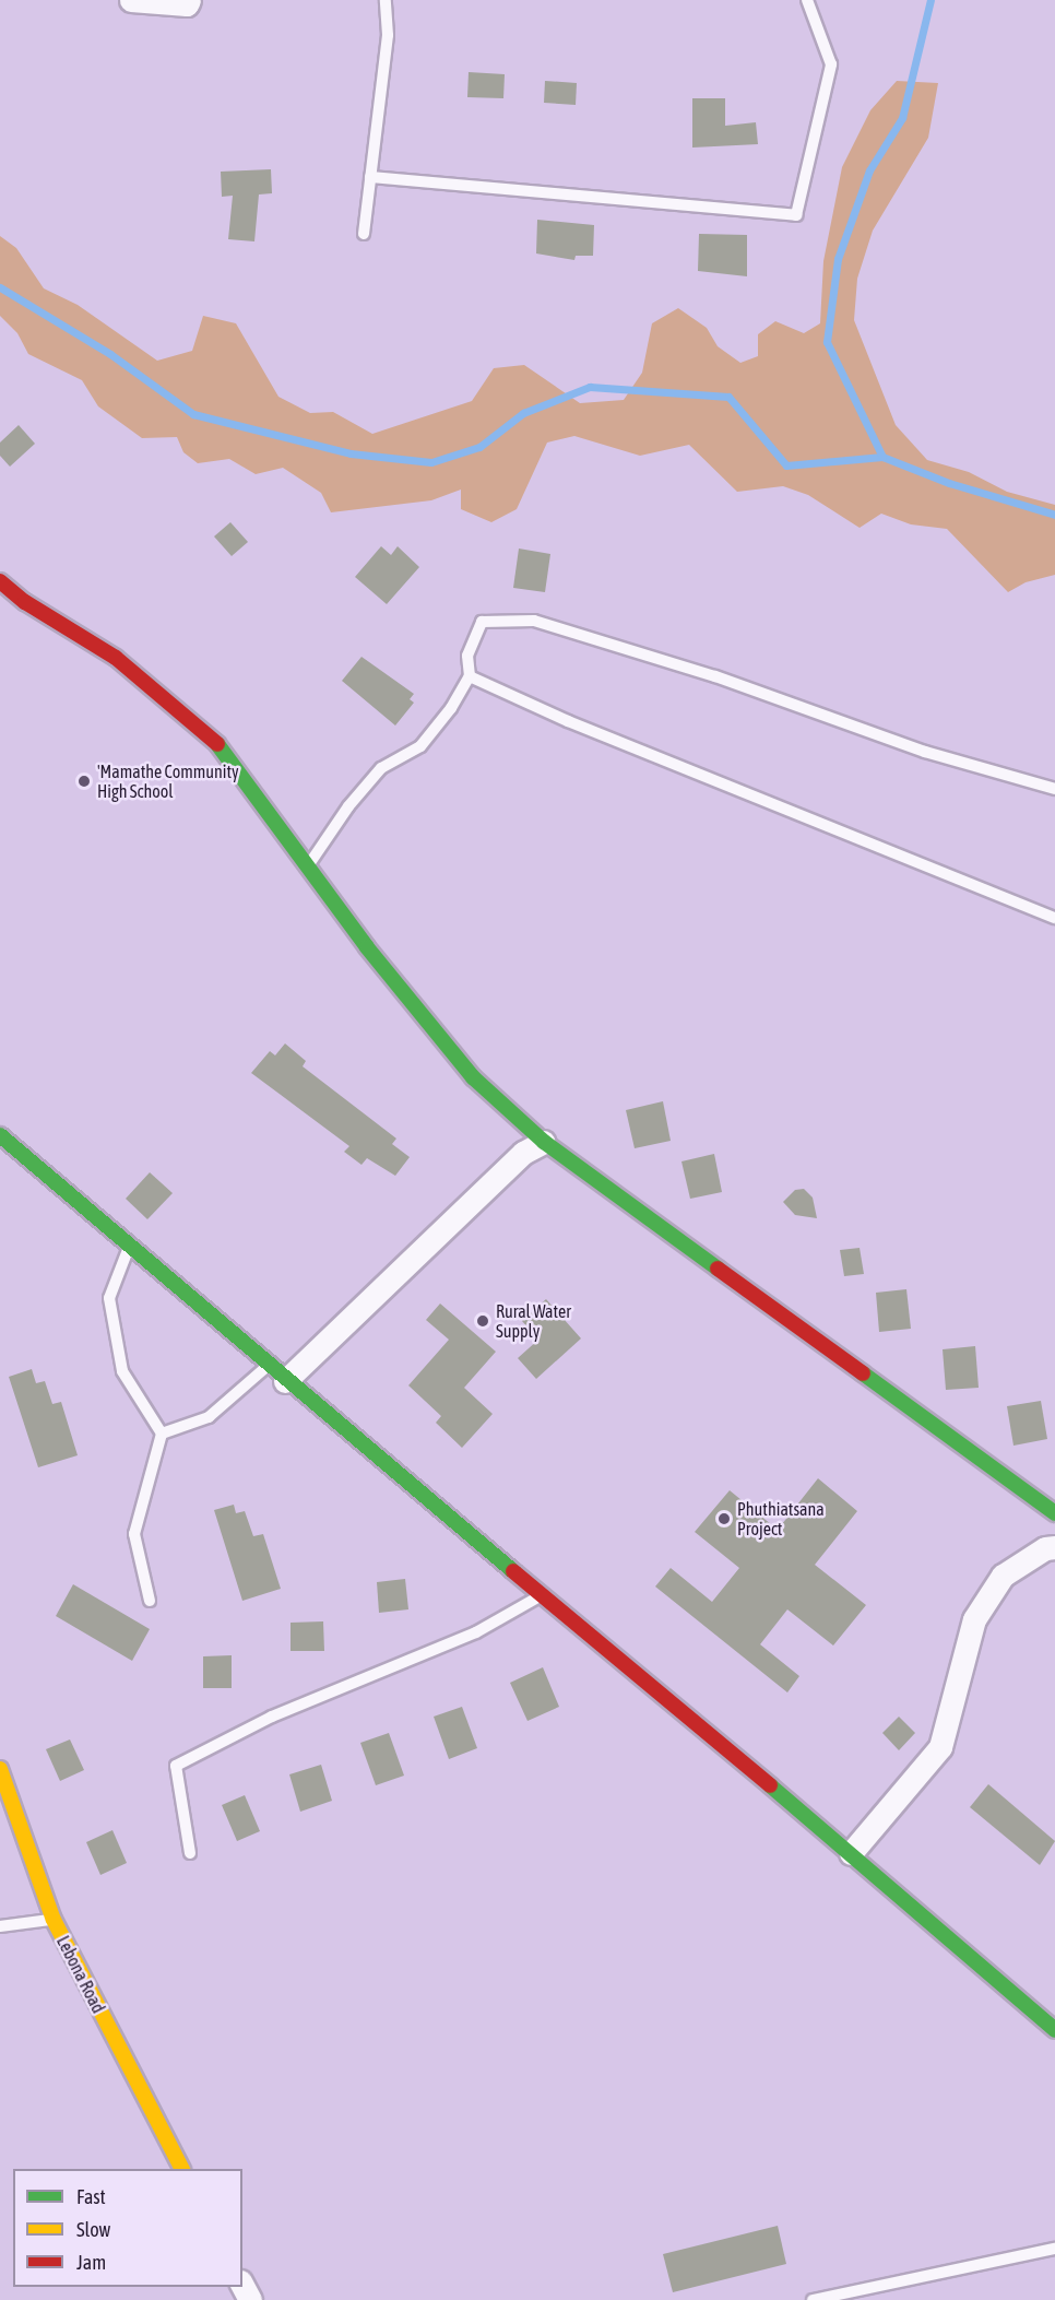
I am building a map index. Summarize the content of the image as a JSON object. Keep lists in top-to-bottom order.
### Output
{
  "streets": {
    "street": ["Lebona Road"]
  },
  "places": ["'Mamathe Community High School", "Rural Water Supply", "Phuthiatsana Project"],
  "legend": ["Fast", "Slow", "Jam"]
}
